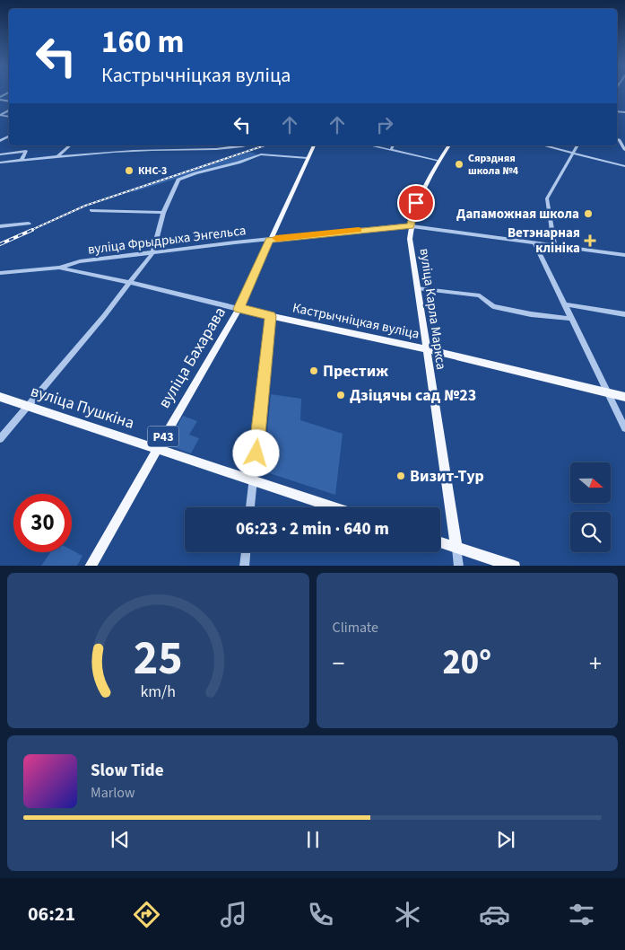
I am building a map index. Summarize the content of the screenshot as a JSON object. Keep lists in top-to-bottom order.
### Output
{
  "streets": {
    "main road": [
      "вуліца Карла Маркса",
      "Кастрычніцкая вуліца",
      "вуліца Бахарава",
      "вуліца Пушкіна",
      "Р43"
    ],
    "street": ["вуліца Фрыдрыха Энгельса"]
  },
  "crossings": [
    ["вуліца Фрыдрыха Энгельса", "вуліца Карла Маркса"],
    ["вуліца Фрыдрыха Энгельса", "Кастрычніцкая вуліца"],
    ["вуліца Фрыдрыха Энгельса", "вуліца Бахарава"],
    ["вуліца Карла Маркса", "Кастрычніцкая вуліца"],
    ["Кастрычніцкая вуліца", "вуліца Бахарава"],
    ["вуліца Бахарава", "вуліца Пушкіна"]
  ],
  "places": {
    "other": [
      "Сярэдняя школа №4",
      "КНС-3",
      "Дапаможная школа",
      "Престиж",
      "Дзіцячы сад №23",
      "Визит-Тур"
    ],
    "health": ["Ветэнарная клініка"]
  },
  "north": "right",
  "page": {
    "turn": ["160 m", "Кастрычніцкая вуліца"],
    "limit": "30",
    "trip": "06:23 · 2 min · 640 m",
    "tile": "Climate",
    "heat": ["−", "20°", "+"],
    "song": ["Slow Tide", "Marlow"],
    "tabs": "06:21",
    "gauge": ["25", "km/h"]
  }
}
